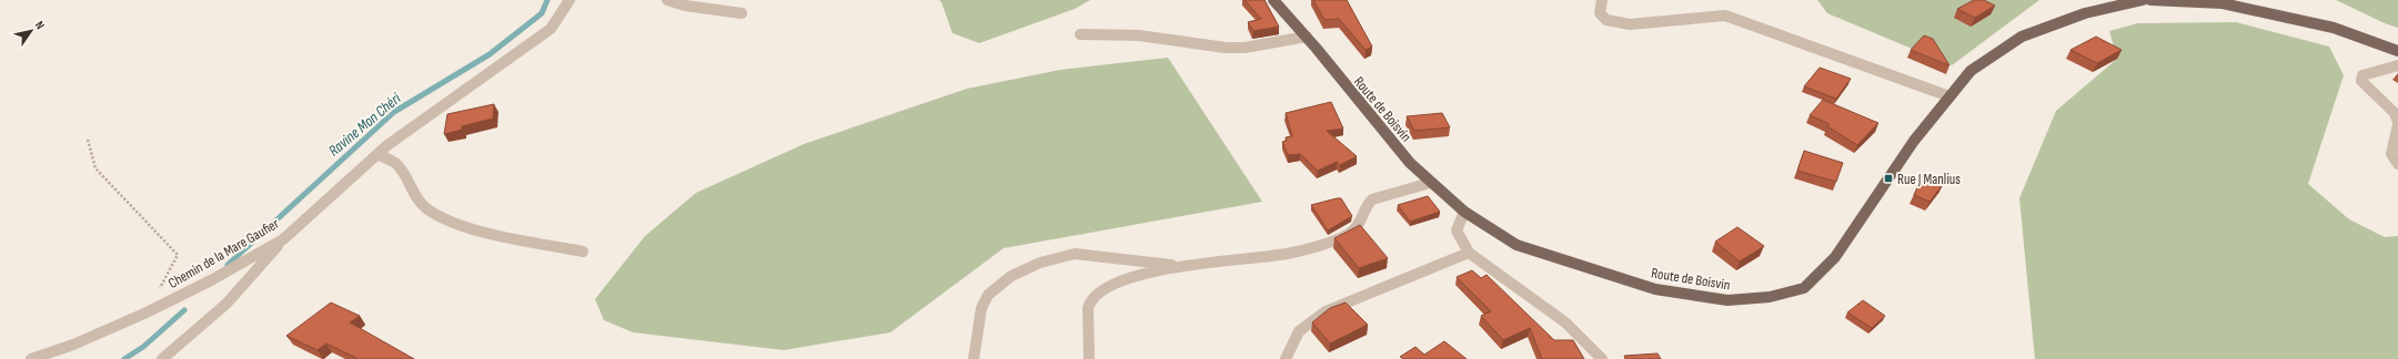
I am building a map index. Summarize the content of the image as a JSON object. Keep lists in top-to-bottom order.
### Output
{
  "streets": {
    "main road": ["Route de Boisvin"],
    "street": ["Chemin de la Mare Gaufier"]
  },
  "water": ["Ravine Mon Chéri"],
  "places": {
    "transit": ["Rue J Manlius"]
  },
  "north": "top right"
}
